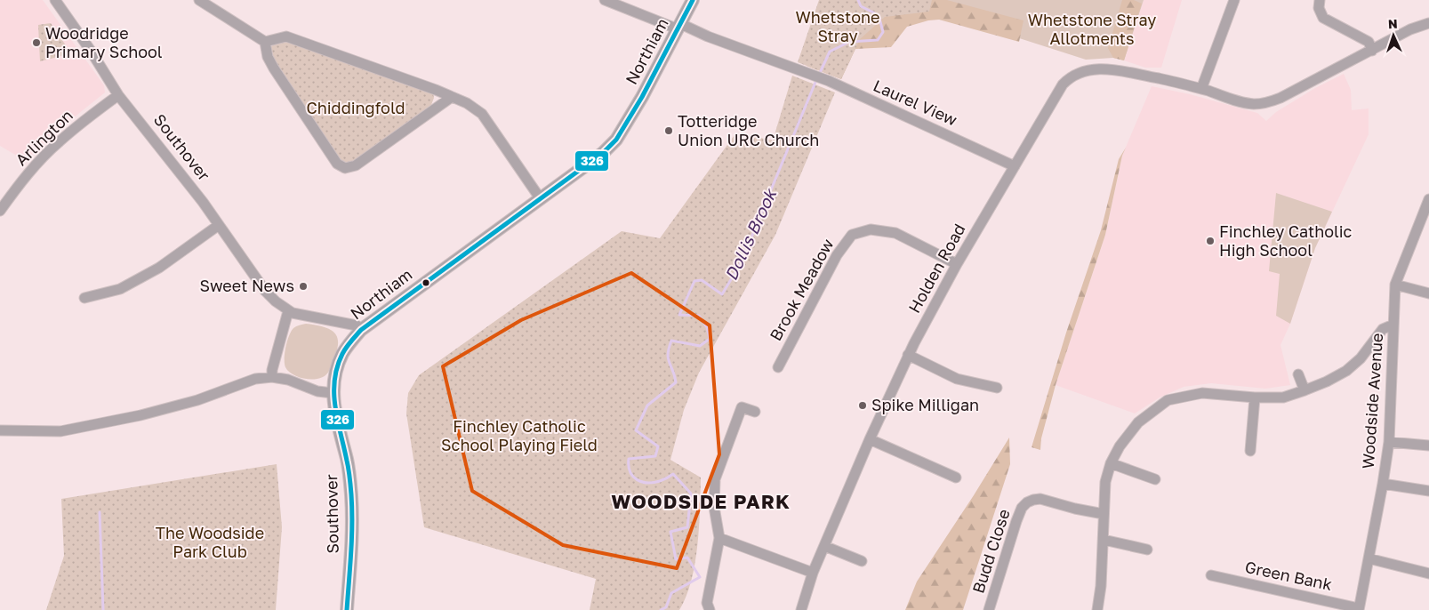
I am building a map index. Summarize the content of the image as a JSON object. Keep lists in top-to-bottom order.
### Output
{
  "streets": {
    "street": [
      "Northiam",
      "Laurel View",
      "Arlington",
      "Southover",
      "Holden Road",
      "Brook Meadow",
      "Woodside Avenue",
      "Budd Close",
      "Green Bank"
    ]
  },
  "crossings": [
    ["Northiam", "Laurel View"],
    ["Northiam", "Southover"],
    ["Laurel View", "Holden Road"],
    ["Arlington", "Southover"],
    ["Holden Road", "Brook Meadow"],
    ["Woodside Avenue", "Green Bank"]
  ],
  "districts": ["WOODSIDE PARK"],
  "water": ["Dollis Brook"],
  "parks": [
    "Whetstone Stray",
    "Whetstone Stray Allotments",
    "Chiddingfold",
    "Finchley Catholic School Playing Field",
    "The Woodside Park Club"
  ],
  "places": [
    "Woodridge Primary School",
    "Totteridge Union URC Church",
    "Finchley Catholic High School",
    "Sweet News",
    "Spike Milligan"
  ],
  "lines": ["transit line 326"],
  "north": "top"
}
